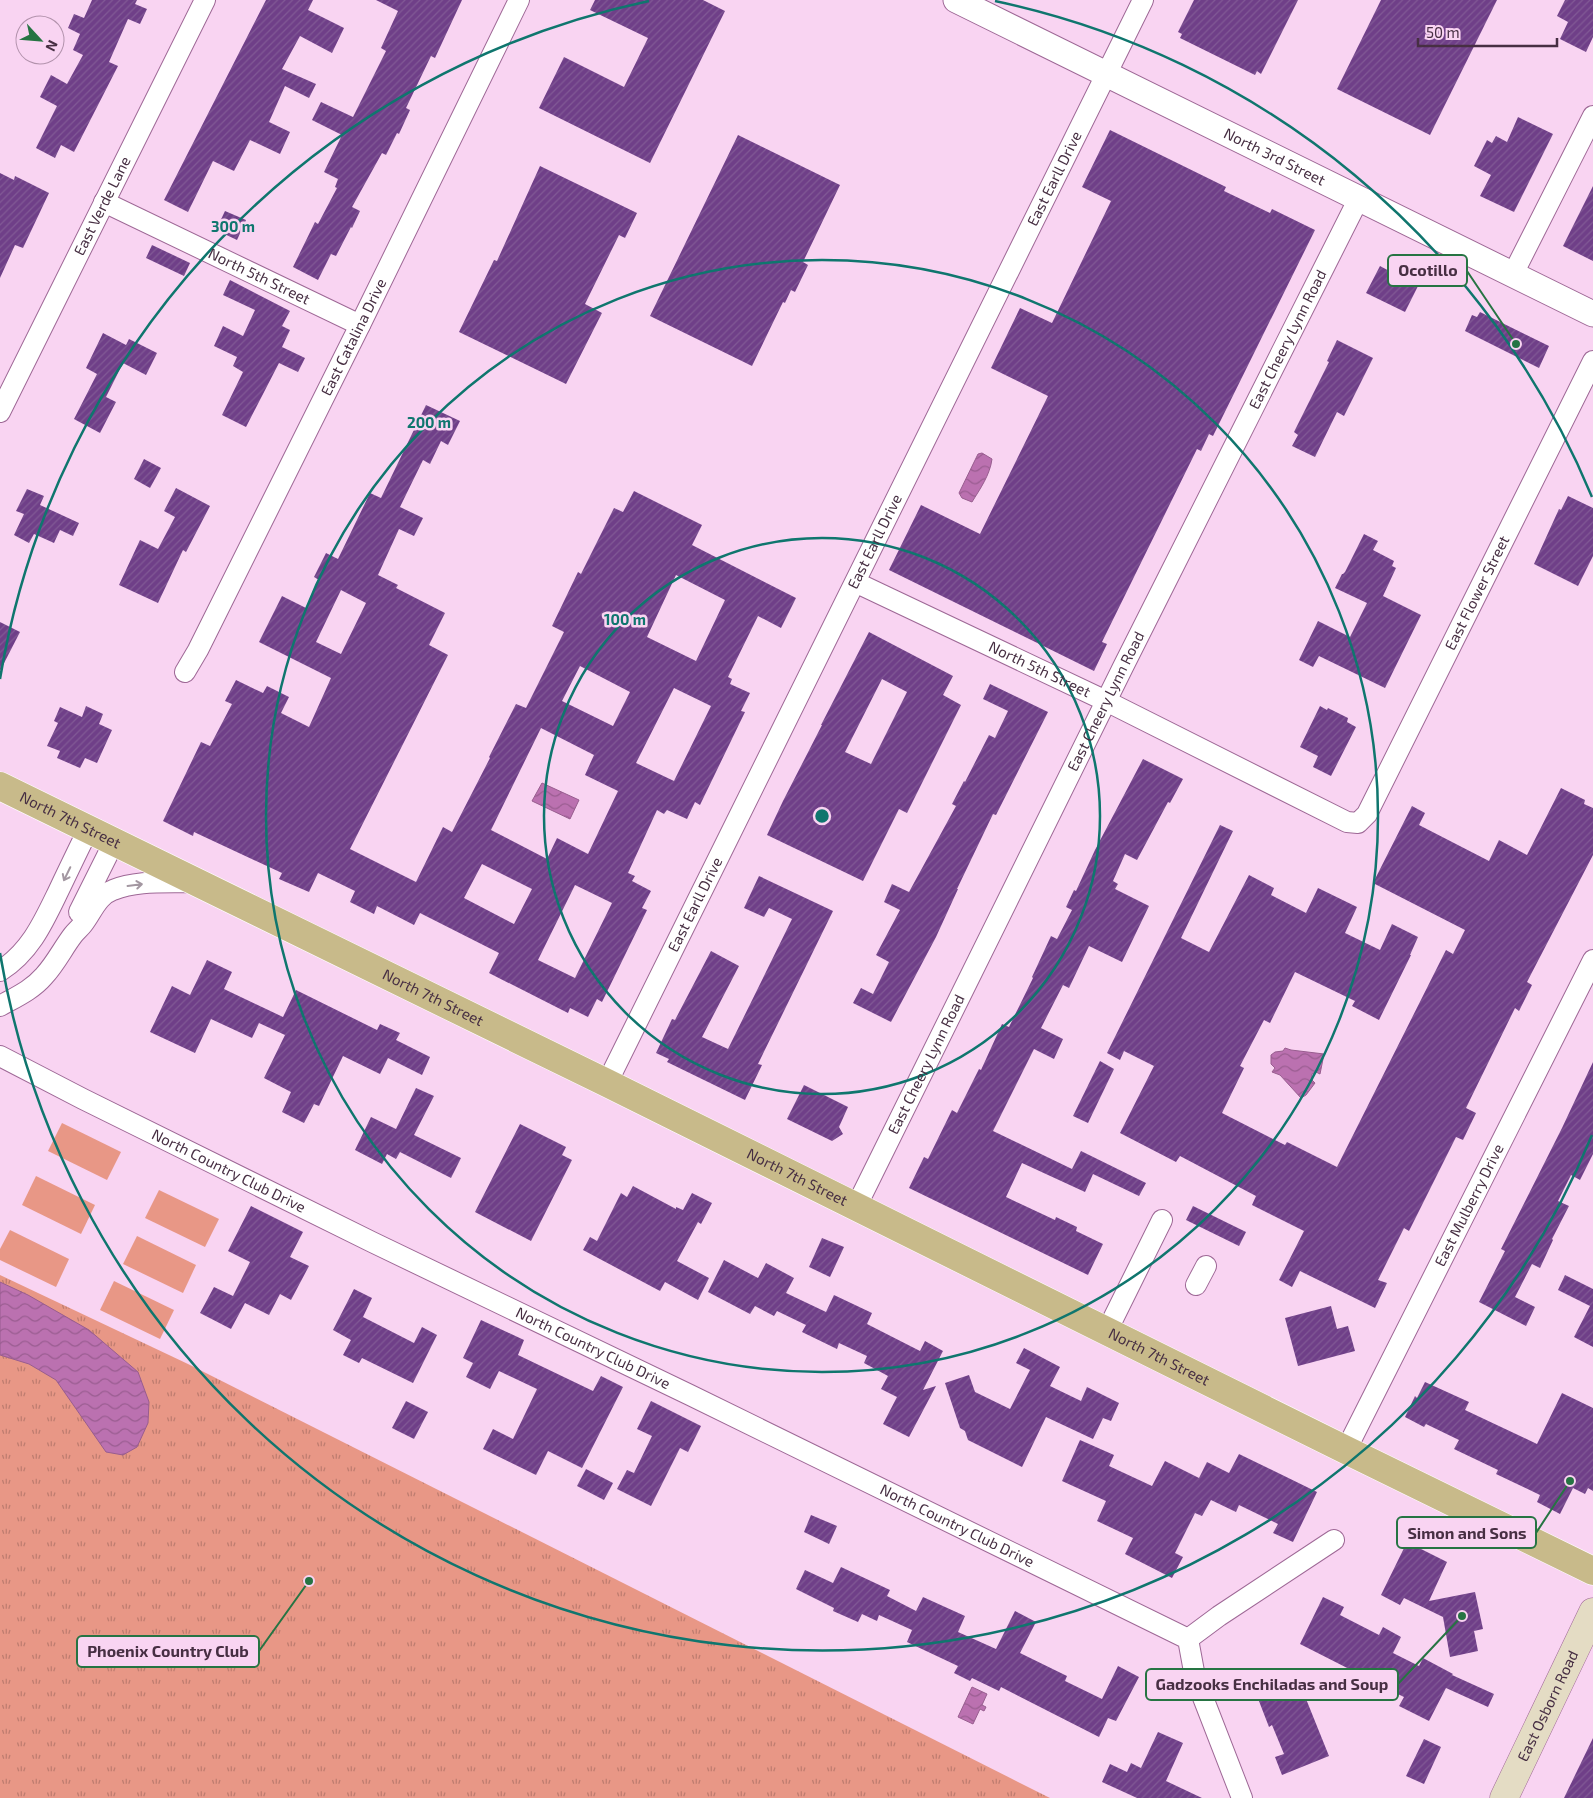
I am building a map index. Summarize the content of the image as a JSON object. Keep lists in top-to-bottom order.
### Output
{
  "streets": {
    "main road": ["North 7th Street", "East Osborn Road"],
    "street": [
      "North 3rd Street",
      "East Earll Drive",
      "East Verde Lane",
      "North 5th Street",
      "East Catalina Drive",
      "East Cheery Lynn Road",
      "East Flower Street",
      "North Country Club Drive",
      "East Mulberry Drive"
    ]
  },
  "crossings": [
    ["North 3rd Street", "East Earll Drive"],
    ["North 3rd Street", "East Cheery Lynn Road"],
    ["East Earll Drive", "North 5th Street"],
    ["East Earll Drive", "North 7th Street"],
    ["East Verde Lane", "North 5th Street"],
    ["North 5th Street", "East Catalina Drive"],
    ["North 5th Street", "East Cheery Lynn Road"],
    ["North 5th Street", "East Flower Street"],
    ["East Cheery Lynn Road", "North 7th Street"],
    ["North 7th Street", "East Mulberry Drive"]
  ],
  "places": [
    "Ocotillo",
    "Simon and Sons",
    "Phoenix Country Club",
    "Gadzooks Enchiladas and Soup"
  ],
  "scale_bar": "50 m",
  "north": "bottom right",
  "rings": ["300 m", "200 m", "100 m"]
}
